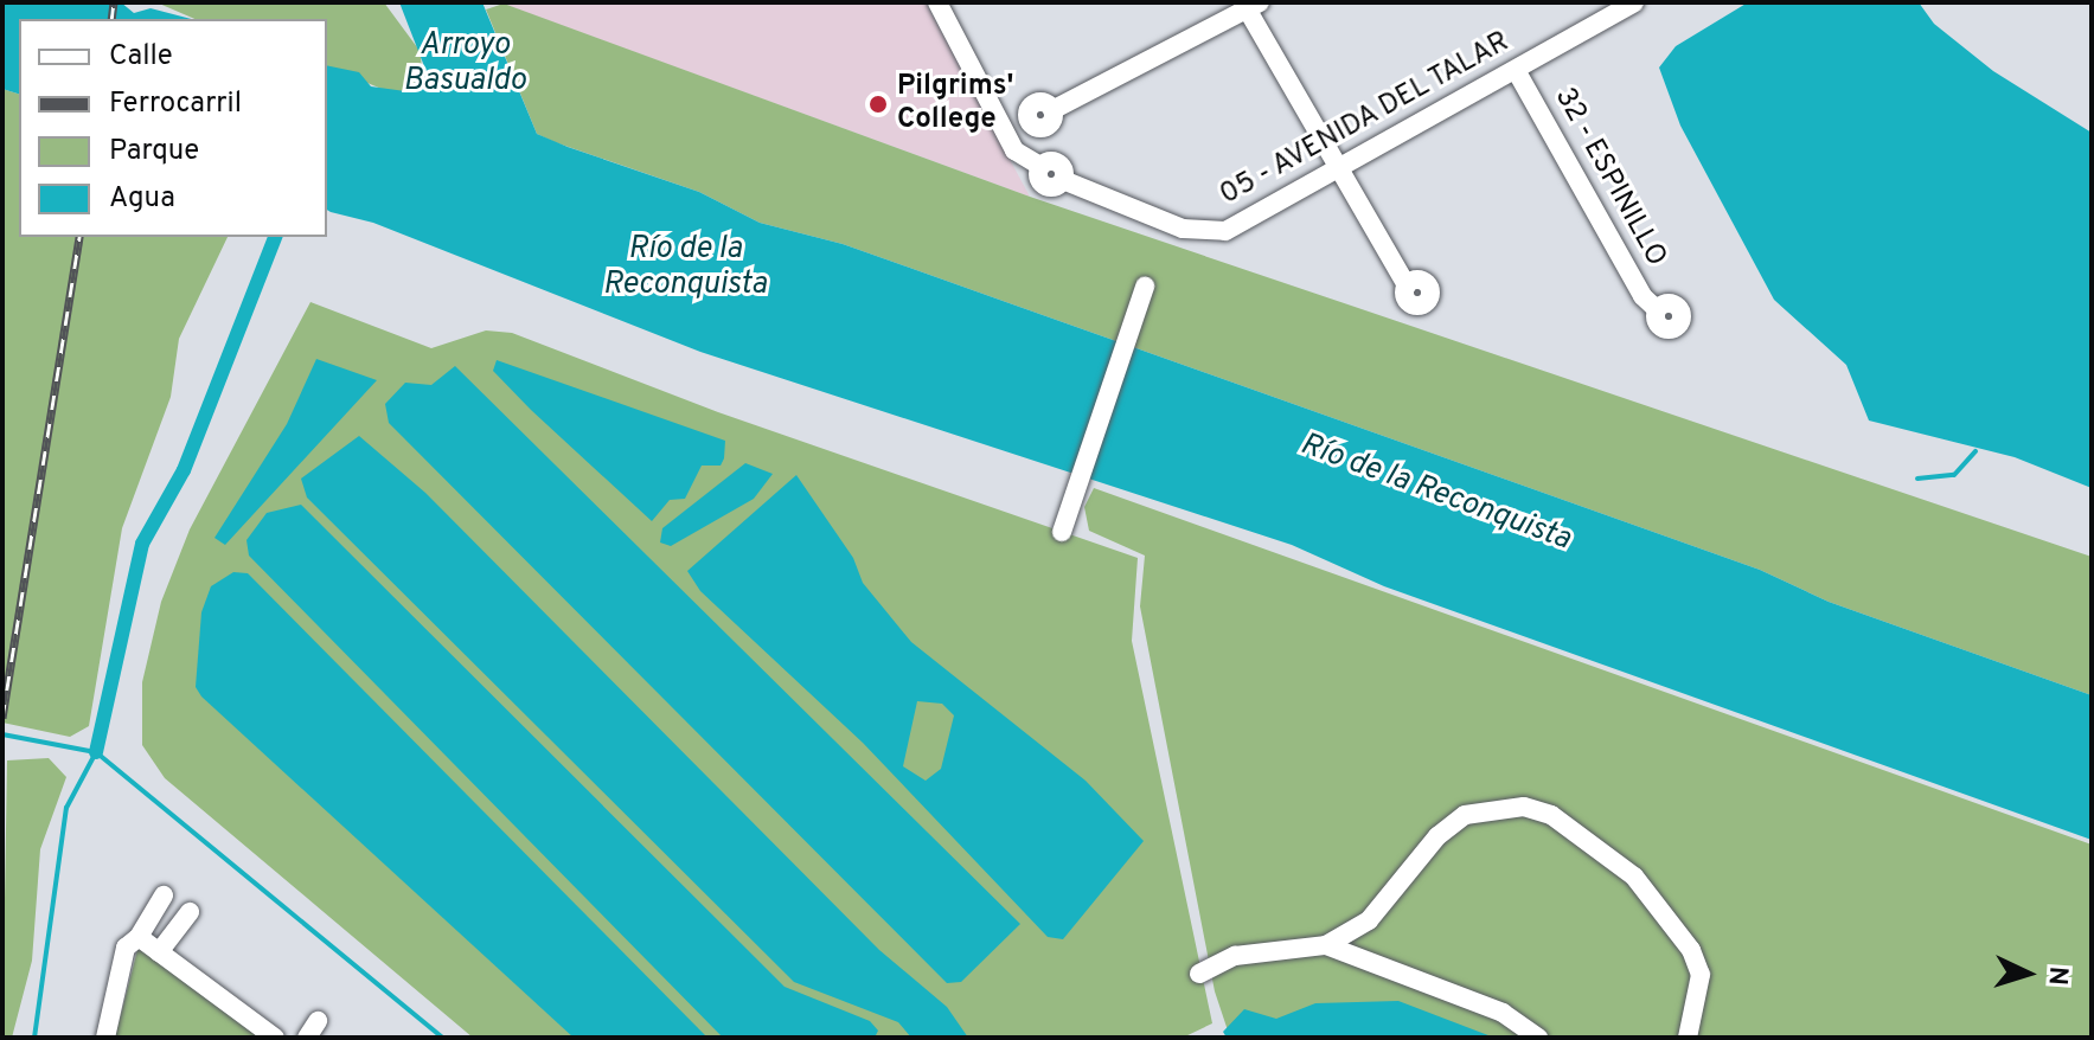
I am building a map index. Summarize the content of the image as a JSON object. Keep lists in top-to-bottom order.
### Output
{
  "streets": {
    "street": ["05 - AVENIDA DEL TALAR", "32 - ESPINILLO"]
  },
  "crossings": [
    ["05 - AVENIDA DEL TALAR", "32 - ESPINILLO"]
  ],
  "water": ["Arroyo Basualdo", "Río de la Reconquista"],
  "places": ["Pilgrims' College"],
  "legend": [
    "Calle",
    "Ferrocarril",
    "Parque",
    "Agua"
  ],
  "north": "right"
}
